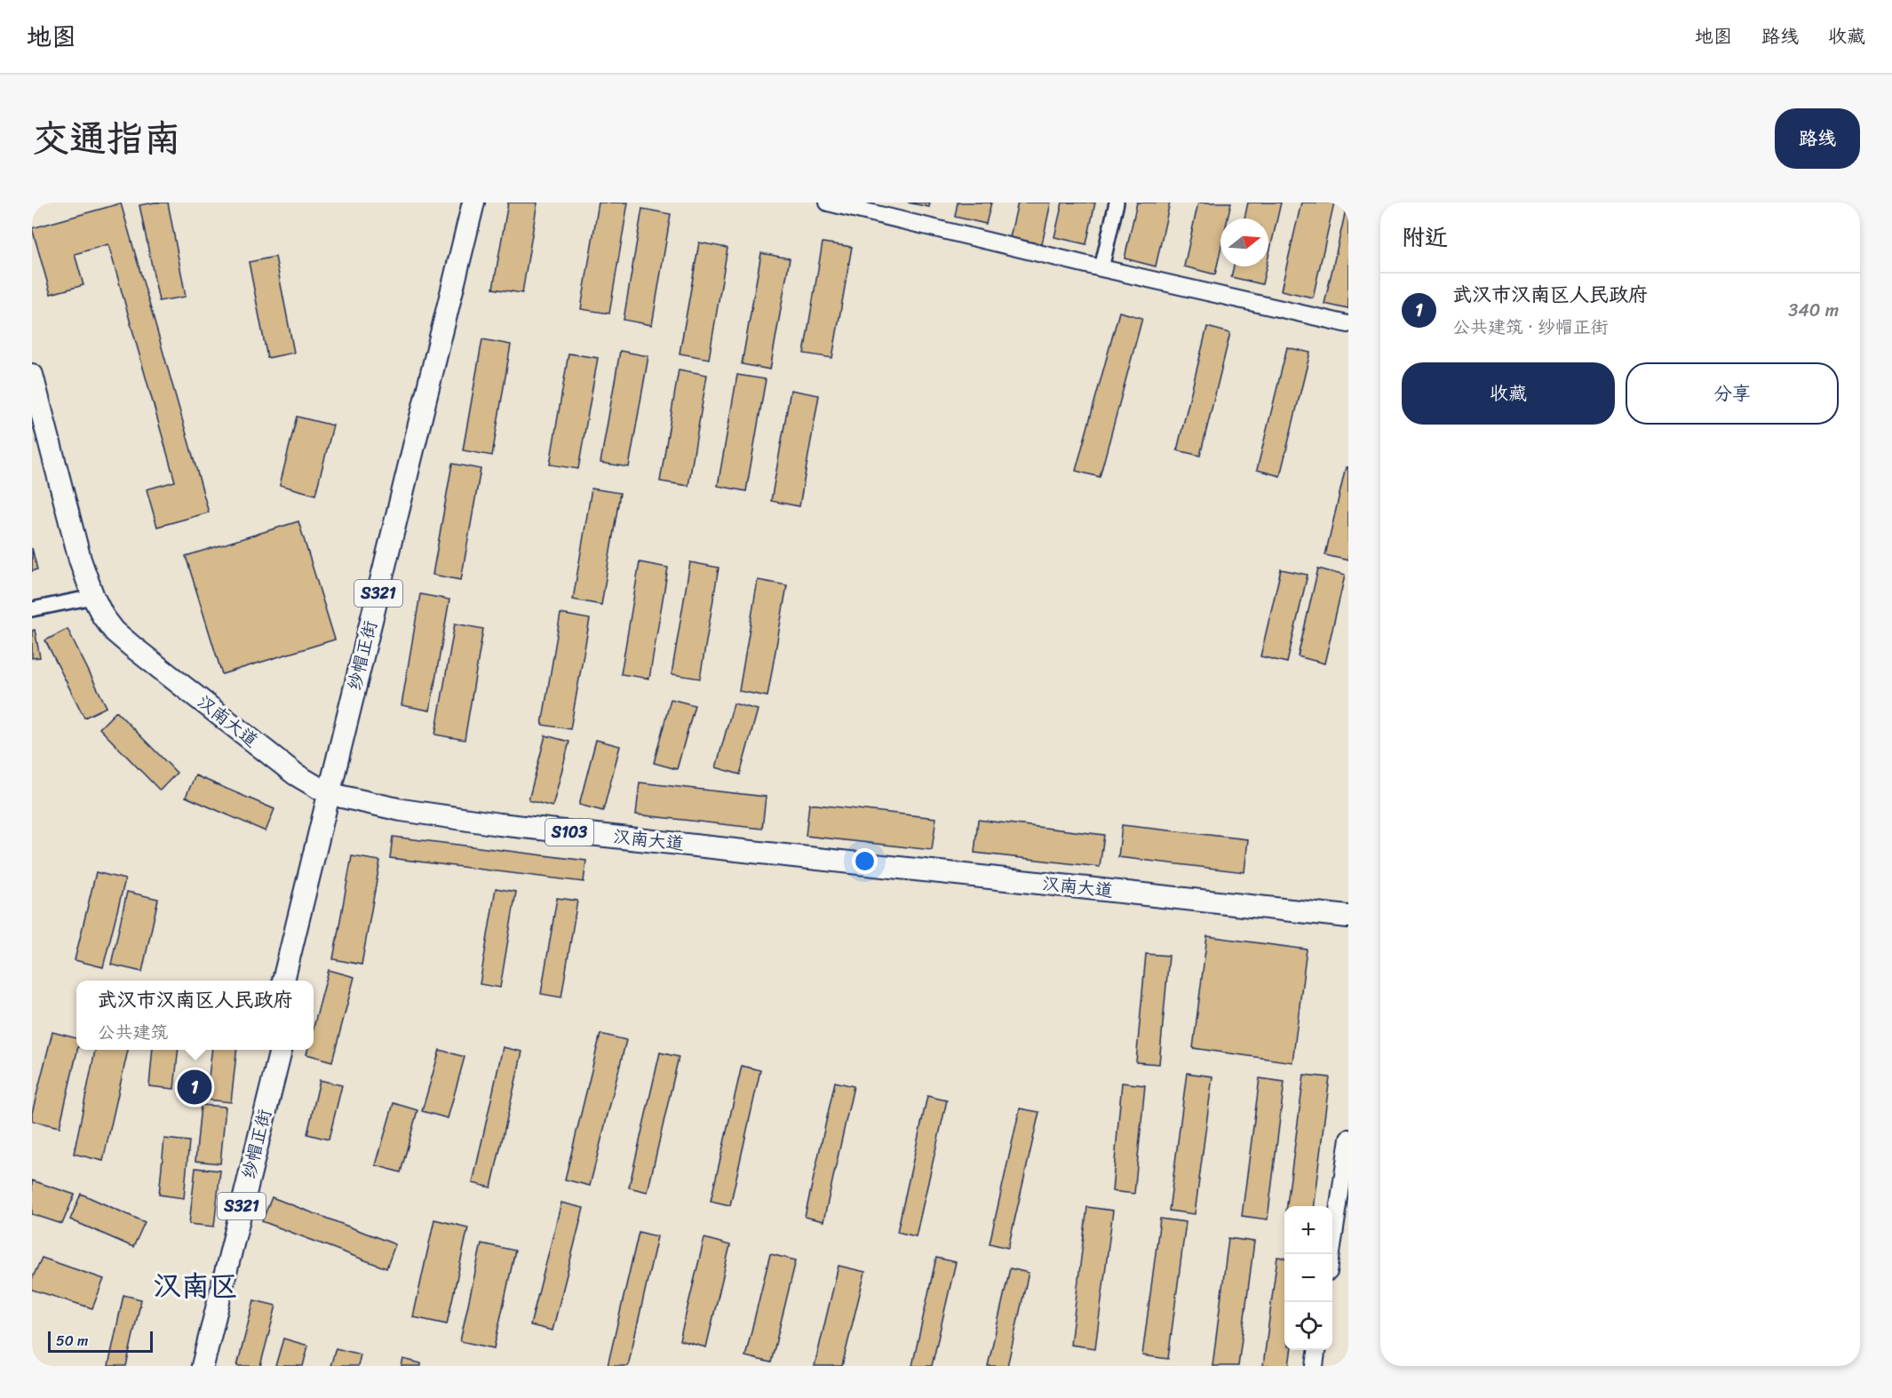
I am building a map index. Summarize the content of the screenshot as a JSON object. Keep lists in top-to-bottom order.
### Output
{
  "streets": {
    "main road": [
      "S321",
      "纱帽正街",
      "汉南大道",
      "S103"
    ]
  },
  "crossings": [
    ["纱帽正街", "汉南大道"]
  ],
  "districts": ["汉南区"],
  "scale_bar": "50 m",
  "north": "right",
  "page": {
    "header": "地图",
    "nav": ["地图", "路线", "收藏"],
    "title": "交通指南",
    "buttons": [
      "路线",
      ["收藏", "分享"]
    ],
    "heading": "附近",
    "list": [
      {
        "mark": "1",
        "name": "武汉市汉南区人民政府",
        "note": "公共建筑 · 纱帽正街",
        "value": "340 m"
      }
    ],
    "popup": ["武汉市汉南区人民政府", "公共建筑"],
    "pins": "1",
    "map_buttons": ["+", "−"],
    "scale": "50 m"
  }
}
